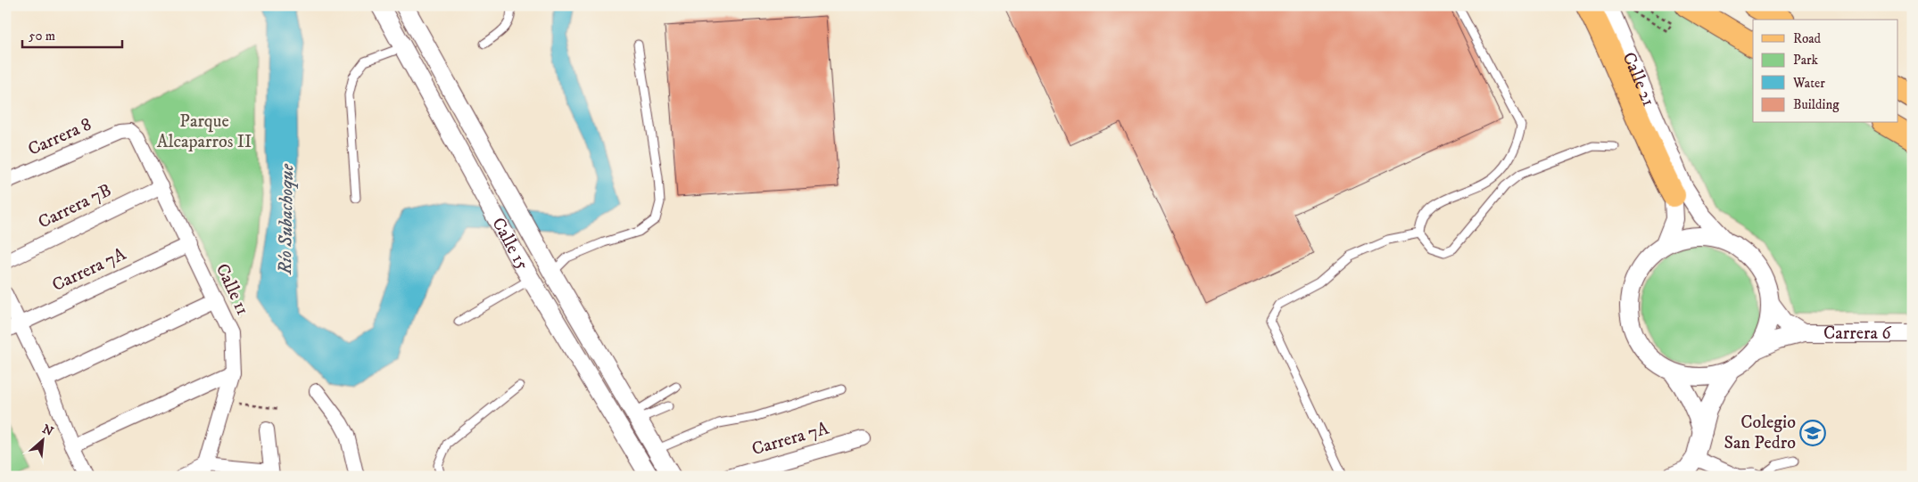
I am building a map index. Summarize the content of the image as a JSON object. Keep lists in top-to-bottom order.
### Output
{
  "streets": {
    "street": [
      "Calle 21",
      "Carrera 8",
      "Carrera 7B",
      "Calle 15",
      "Carrera 7A",
      "Calle 11",
      "Carrera 6"
    ]
  },
  "crossings": [
    ["Calle 21", "Carrera 6"],
    ["Carrera 8", "Calle 11"],
    ["Carrera 7B", "Calle 11"],
    ["Carrera 7A", "Calle 11"]
  ],
  "water": ["Río Subachoque"],
  "parks": ["Parque Alcaparros II"],
  "places": {
    "school or university": ["Colegio San Pedro"]
  },
  "legend": [
    "Road",
    "Park",
    "Water",
    "Building"
  ],
  "scale_bar": "50 m",
  "north": "top right"
}
